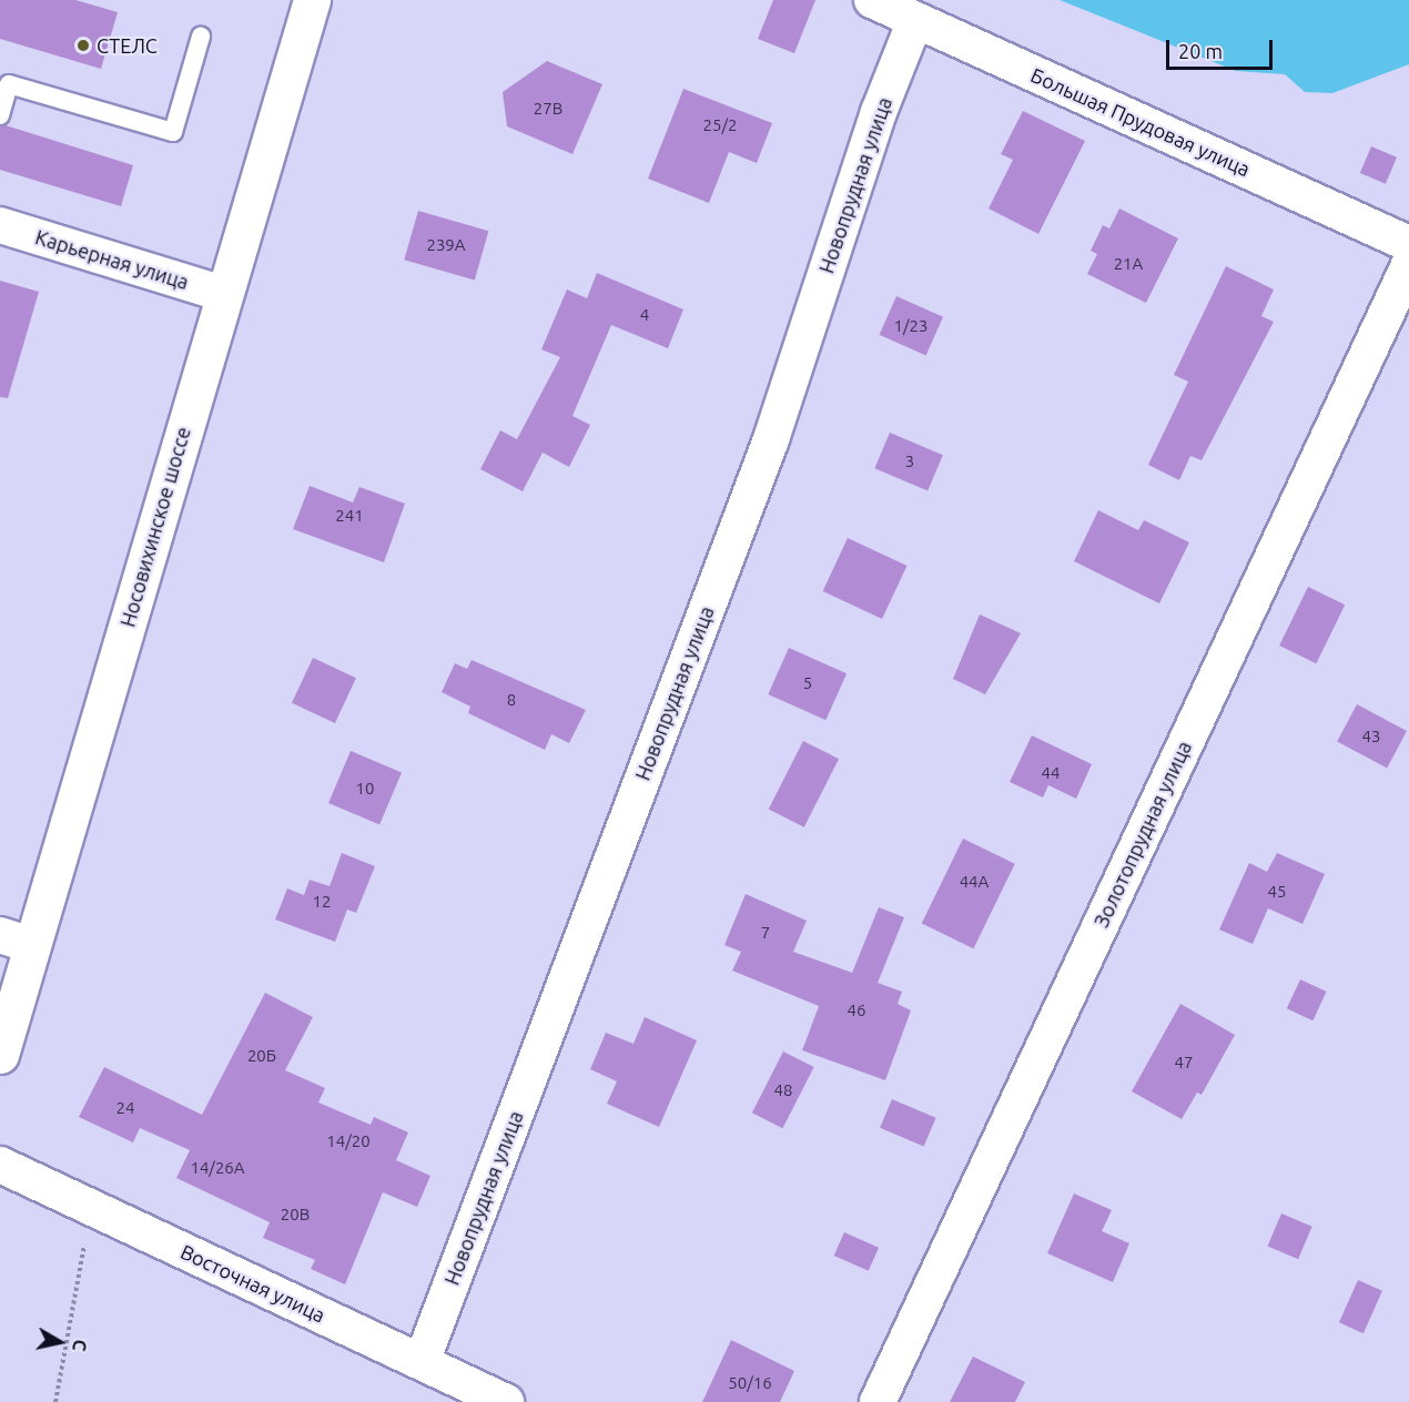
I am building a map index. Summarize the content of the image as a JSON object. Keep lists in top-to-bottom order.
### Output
{
  "streets": {
    "main road": ["Носовихинское шоссе"],
    "street": [
      "Большая Прудовая улица",
      "Новопрудная улица",
      "Карьерная улица",
      "Золотопрудная улица",
      "Восточная улица"
    ]
  },
  "crossings": [
    ["Большая Прудовая улица", "Новопрудная улица"],
    ["Новопрудная улица", "Восточная улица"],
    ["Карьерная улица", "Носовихинское шоссе"]
  ],
  "places": ["СТЕЛС"],
  "house_numbers": [
    "27В",
    "25/2",
    "239А",
    "21А",
    "4",
    "1/23",
    "3",
    "241",
    "5",
    "8",
    "43",
    "44",
    "10",
    "44А",
    "45",
    "12",
    "7",
    "46",
    "20Б",
    "47",
    "48",
    "24",
    "14/20",
    "14/26А",
    "20В",
    "50/16"
  ],
  "scale_bar": "20 m",
  "north": "right"
}
